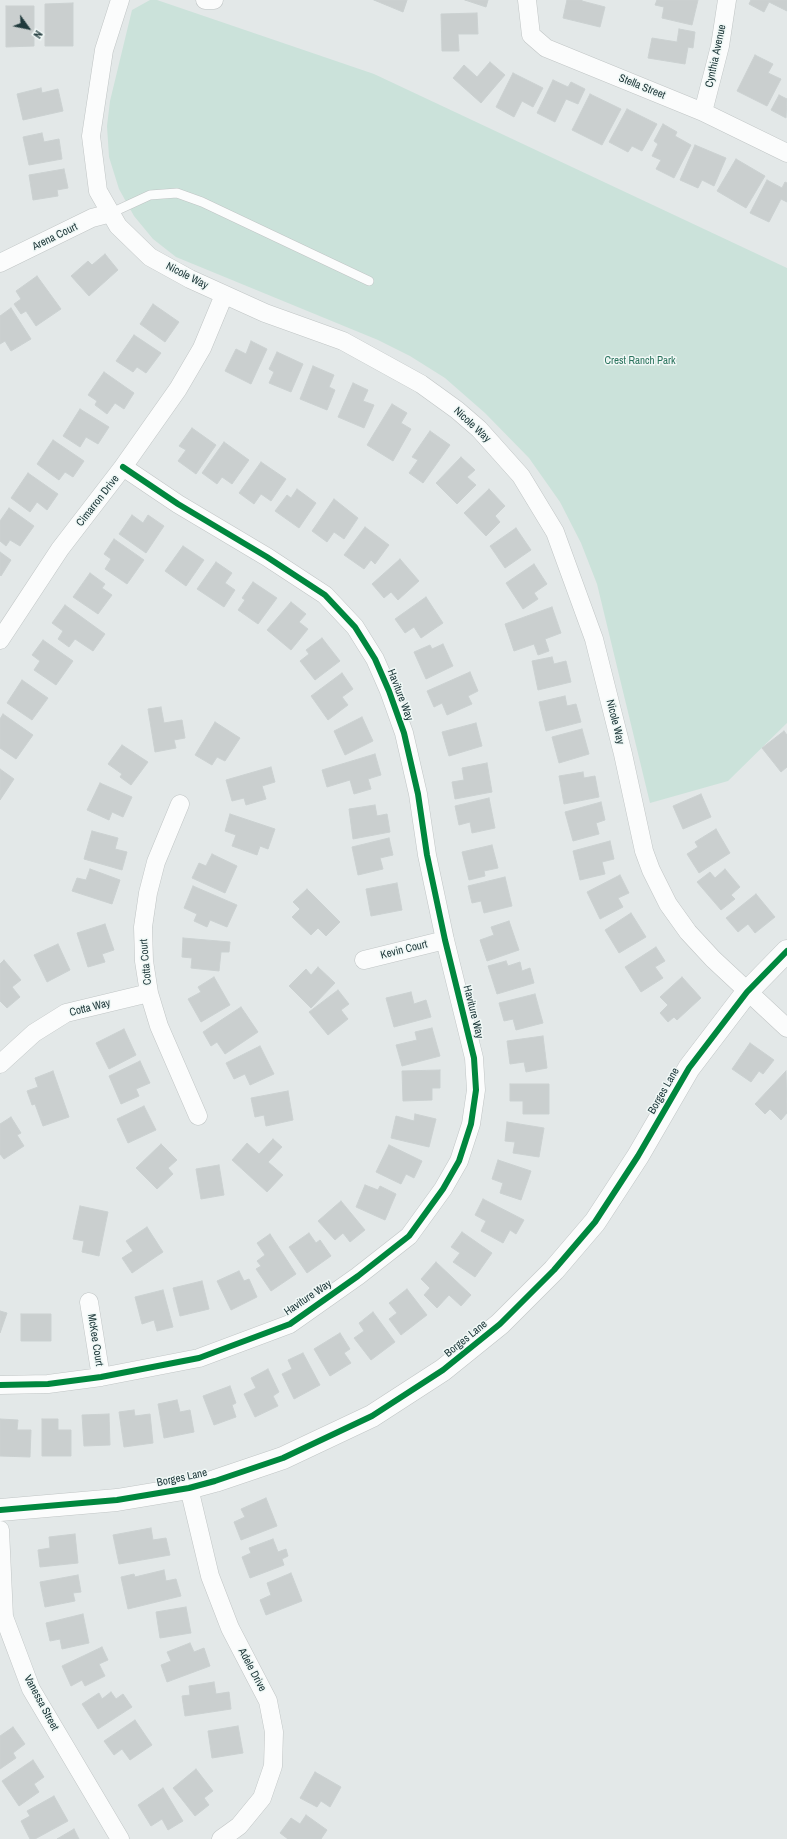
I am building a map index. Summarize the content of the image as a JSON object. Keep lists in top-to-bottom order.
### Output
{
  "streets": {
    "street": [
      "Cynthia Avenue",
      "Stella Street",
      "Arena Court",
      "Nicole Way",
      "Cimarron Drive",
      "Haviture Way",
      "Kevin Court",
      "Cotta Court",
      "Cotta Way",
      "Borges Lane",
      "McKee Court",
      "Adele Drive",
      "Vanessa Street"
    ]
  },
  "crossings": [
    ["Cynthia Avenue", "Stella Street"],
    ["Arena Court", "Nicole Way"],
    ["Nicole Way", "Cimarron Drive"],
    ["Nicole Way", "Borges Lane"],
    ["Cimarron Drive", "Haviture Way"],
    ["Haviture Way", "Kevin Court"],
    ["Haviture Way", "McKee Court"],
    ["Cotta Court", "Cotta Way"],
    ["Borges Lane", "Adele Drive"]
  ],
  "parks": ["Crest Ranch Park"],
  "north": "bottom right"
}
